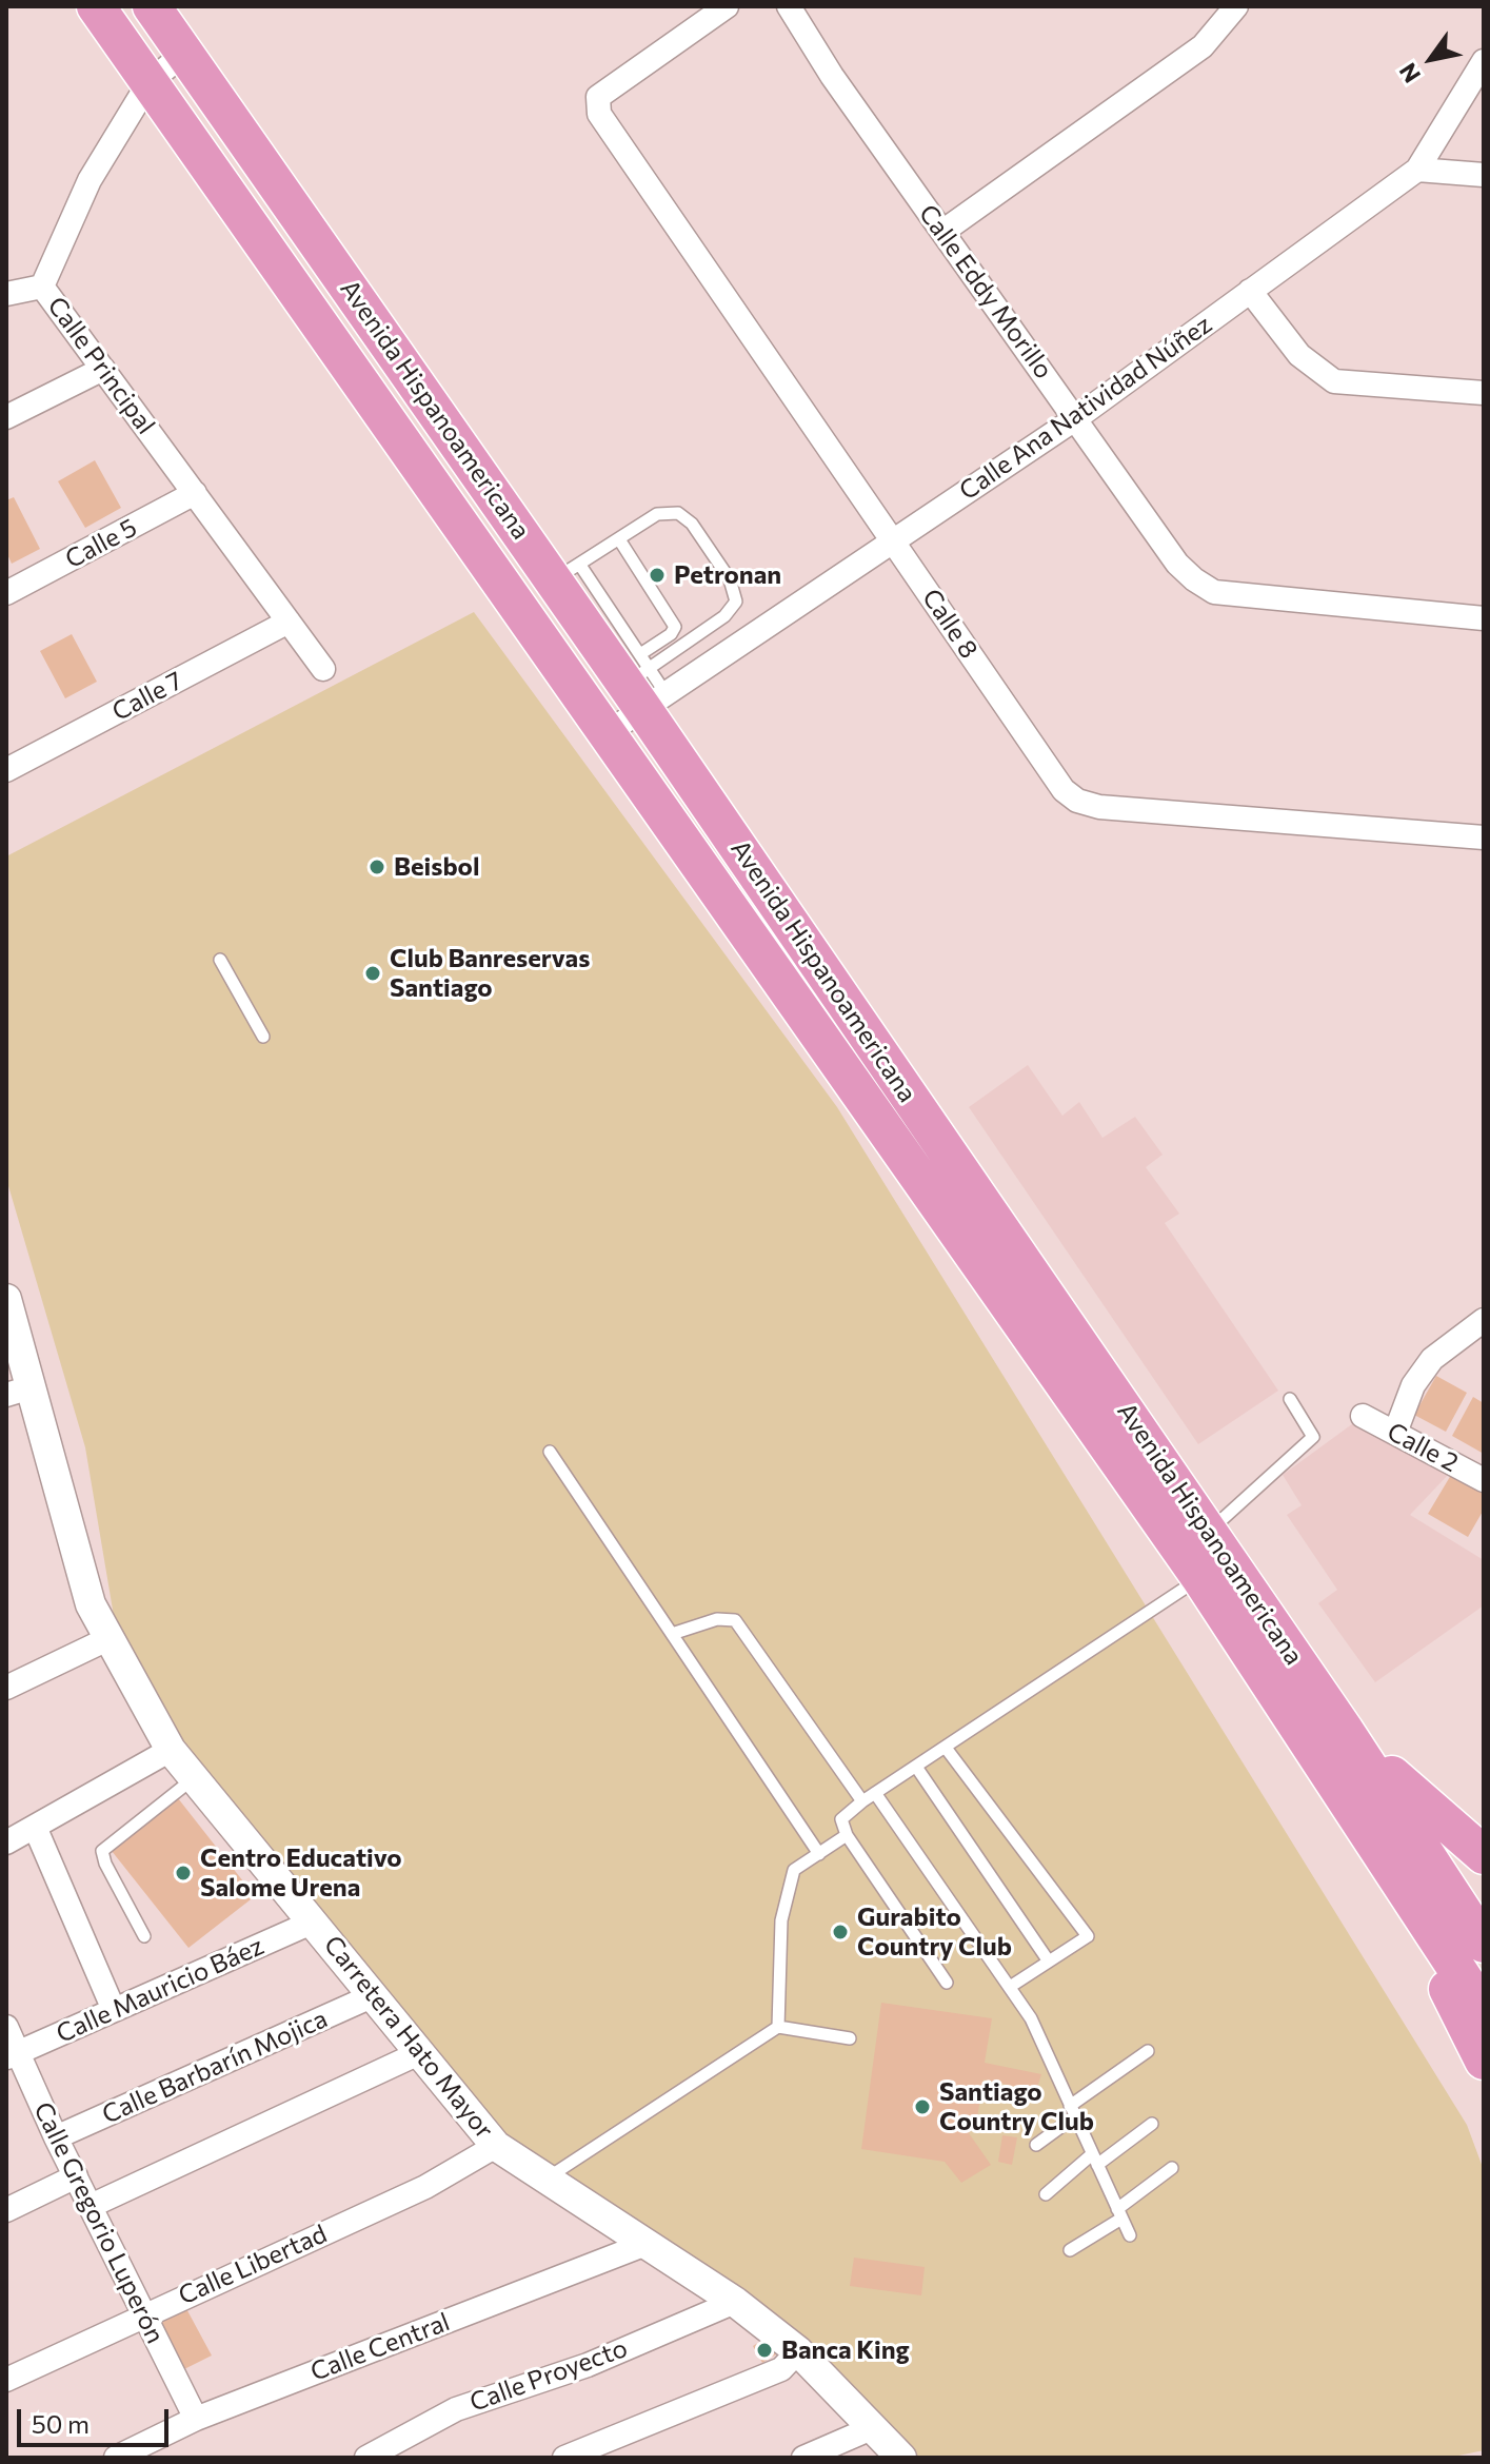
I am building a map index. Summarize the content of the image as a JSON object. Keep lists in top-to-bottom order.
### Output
{
  "streets": {
    "main road": ["Avenida Hispanoamericana"],
    "street": [
      "Calle Eddy Morillo",
      "Calle Principal",
      "Calle Ana Natividad Núñez",
      "Calle 5",
      "Calle 8",
      "Calle 7",
      "Calle 2",
      "Calle Mauricio Báez",
      "Carretera Hato Mayor",
      "Calle Barbarín Mojica",
      "Calle Gregorio Luperón",
      "Calle Libertad",
      "Calle Central",
      "Calle Proyecto"
    ]
  },
  "crossings": [
    ["Calle Eddy Morillo", "Calle Ana Natividad Núñez"],
    ["Calle Principal", "Avenida Hispanoamericana"],
    ["Calle Principal", "Calle 5"],
    ["Calle Principal", "Calle 7"],
    ["Calle Ana Natividad Núñez", "Avenida Hispanoamericana"],
    ["Calle Ana Natividad Núñez", "Calle 8"],
    ["Calle Mauricio Báez", "Carretera Hato Mayor"],
    ["Calle Mauricio Báez", "Calle Gregorio Luperón"],
    ["Carretera Hato Mayor", "Calle Barbarín Mojica"],
    ["Carretera Hato Mayor", "Calle Libertad"],
    ["Carretera Hato Mayor", "Calle Central"],
    ["Carretera Hato Mayor", "Calle Proyecto"],
    ["Calle Barbarín Mojica", "Calle Gregorio Luperón"],
    ["Calle Gregorio Luperón", "Calle Libertad"],
    ["Calle Gregorio Luperón", "Calle Central"]
  ],
  "places": [
    "Petronan",
    "Beisbol",
    "Club Banreservas Santiago",
    "Centro Educativo Salome Urena",
    "Gurabito Country Club",
    "Santiago Country Club",
    "Banca King"
  ],
  "scale_bar": "50 m",
  "north": "bottom left"
}
